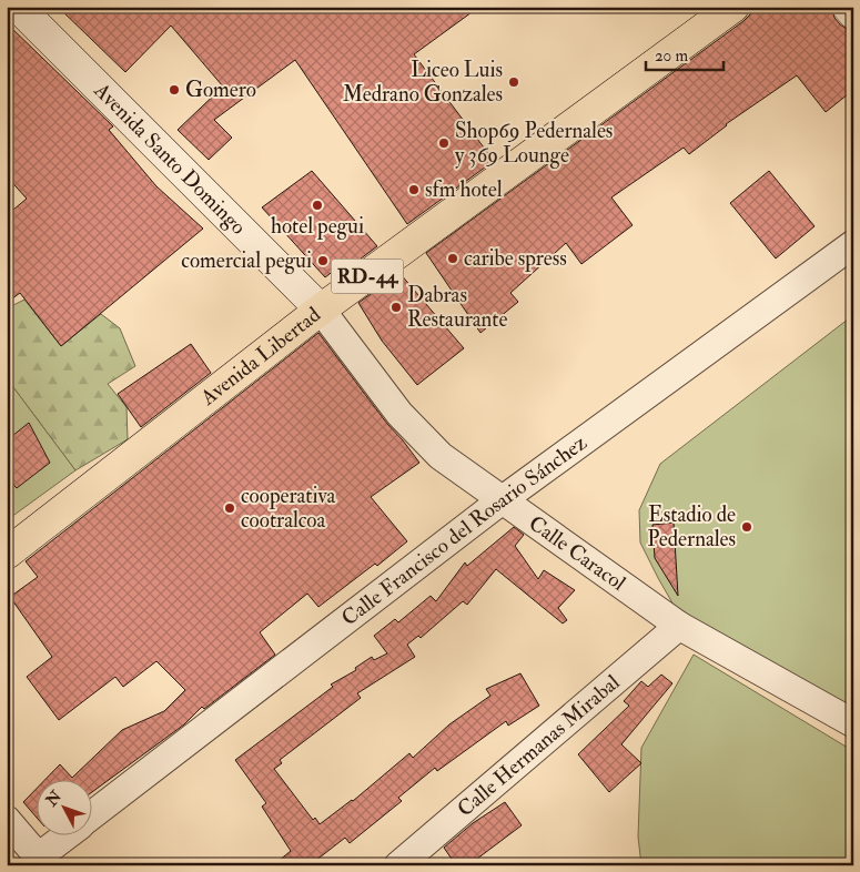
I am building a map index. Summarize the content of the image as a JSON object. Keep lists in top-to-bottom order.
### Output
{
  "streets": {
    "main road": ["Avenida Santo Domingo", "RD-44", "Avenida Libertad"],
    "street": ["Calle Francisco del Rosario Sánchez", "Calle Caracol", "Calle Hermanas Mirabal"]
  },
  "crossings": [
    ["Avenida Santo Domingo", "Avenida Libertad"],
    ["Avenida Santo Domingo", "Calle Caracol"],
    ["Avenida Libertad", "Calle Caracol"],
    ["Calle Francisco del Rosario Sánchez", "Calle Caracol"],
    ["Calle Caracol", "Calle Hermanas Mirabal"]
  ],
  "places": [
    "Liceo Luis Medrano Gonzales",
    "Gomero",
    "Shop69 Pedernales y 369 Lounge",
    "sfm hotel",
    "hotel pegui",
    "caribe spress",
    "comercial pegui",
    "Dabras Restaurante",
    "cooperativa cootralcoa",
    "Estadio de Pedernales"
  ],
  "scale_bar": "20 m",
  "north": "top left"
}
